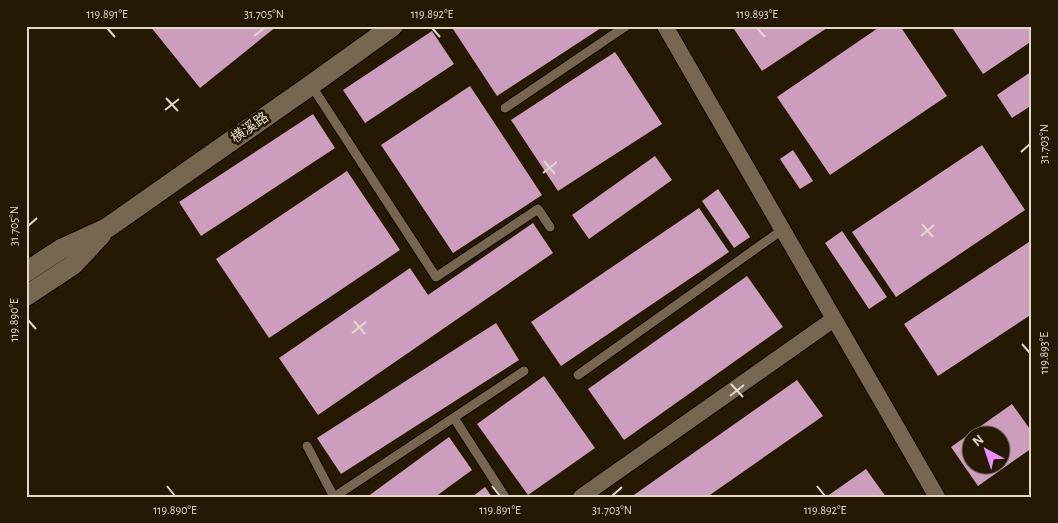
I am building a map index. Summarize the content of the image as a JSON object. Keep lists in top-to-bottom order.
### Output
{
  "streets": {
    "street": ["横溪路"]
  },
  "north": "top left",
  "coordinates": [
    "119.891°E",
    "31.705°N",
    "119.892°E",
    "119.893°E",
    "31.703°N",
    "119.890°E"
  ]
}
